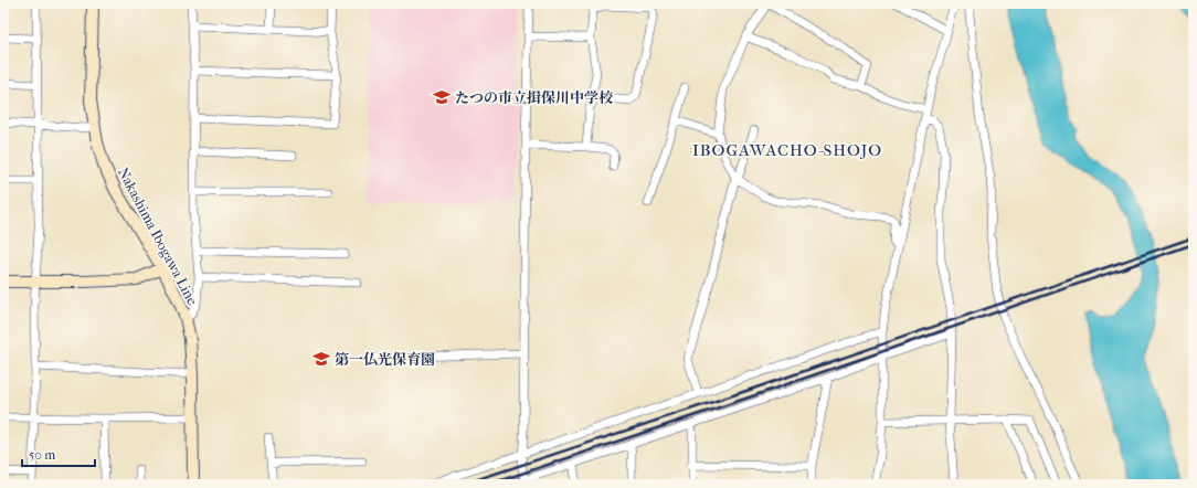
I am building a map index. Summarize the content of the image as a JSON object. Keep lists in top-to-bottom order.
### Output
{
  "streets": {
    "main road": ["Nakashima Ibogawa Line"]
  },
  "districts": ["IBOGAWACHO-SHOJO"],
  "places": {
    "school or university": ["たつの市立揖保川中学校", "第一仏光保育園"]
  },
  "scale_bar": "50 m"
}
